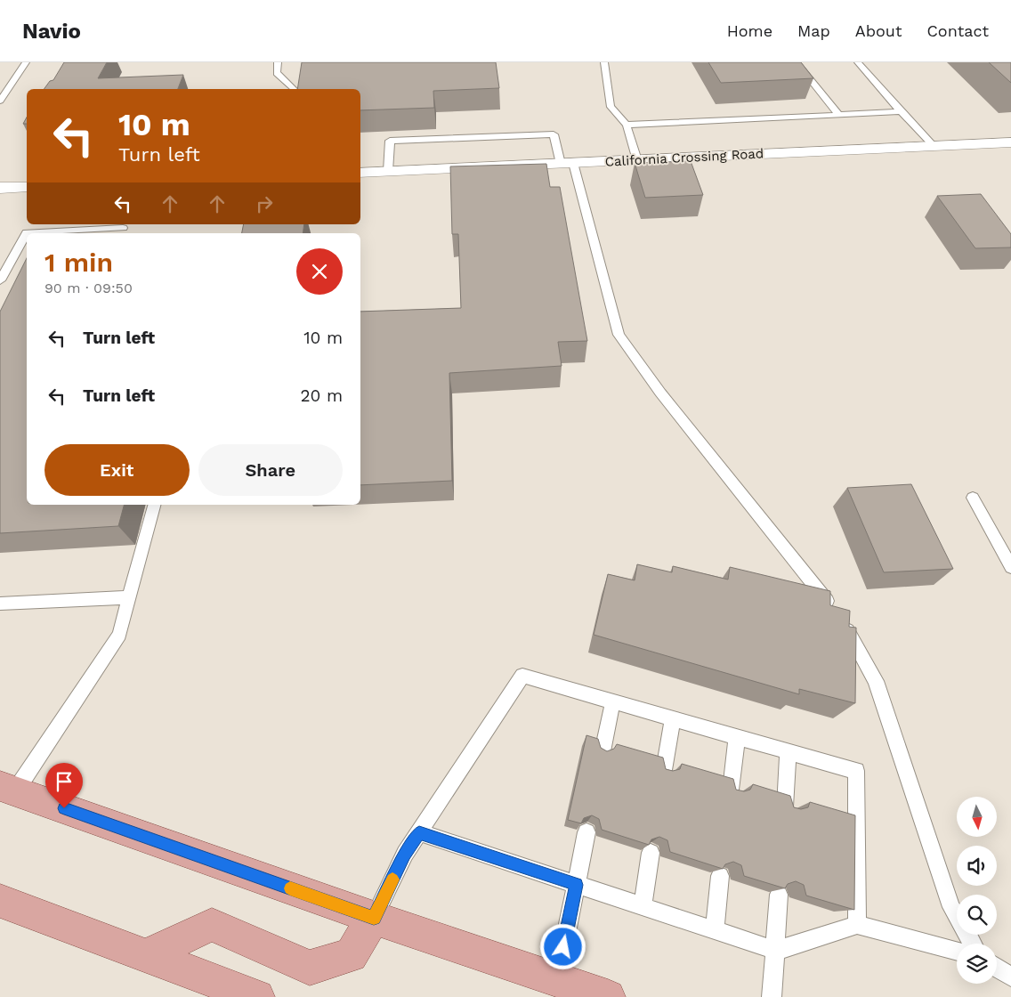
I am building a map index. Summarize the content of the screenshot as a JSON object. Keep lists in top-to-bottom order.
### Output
{
  "streets": {
    "street": ["California Crossing Road"]
  },
  "north": "bottom",
  "page": {
    "header": "Navio",
    "nav": [
      "Home",
      "Map",
      "About",
      "Contact"
    ],
    "turn": ["10 m", "Turn left"],
    "heading": ["1 min", "90 m · 09:50"],
    "list": [
      {
        "name": "Turn left",
        "value": "10 m"
      },
      {
        "name": "Turn left",
        "value": "20 m"
      }
    ],
    "buttons": ["Exit", "Share"]
  }
}
